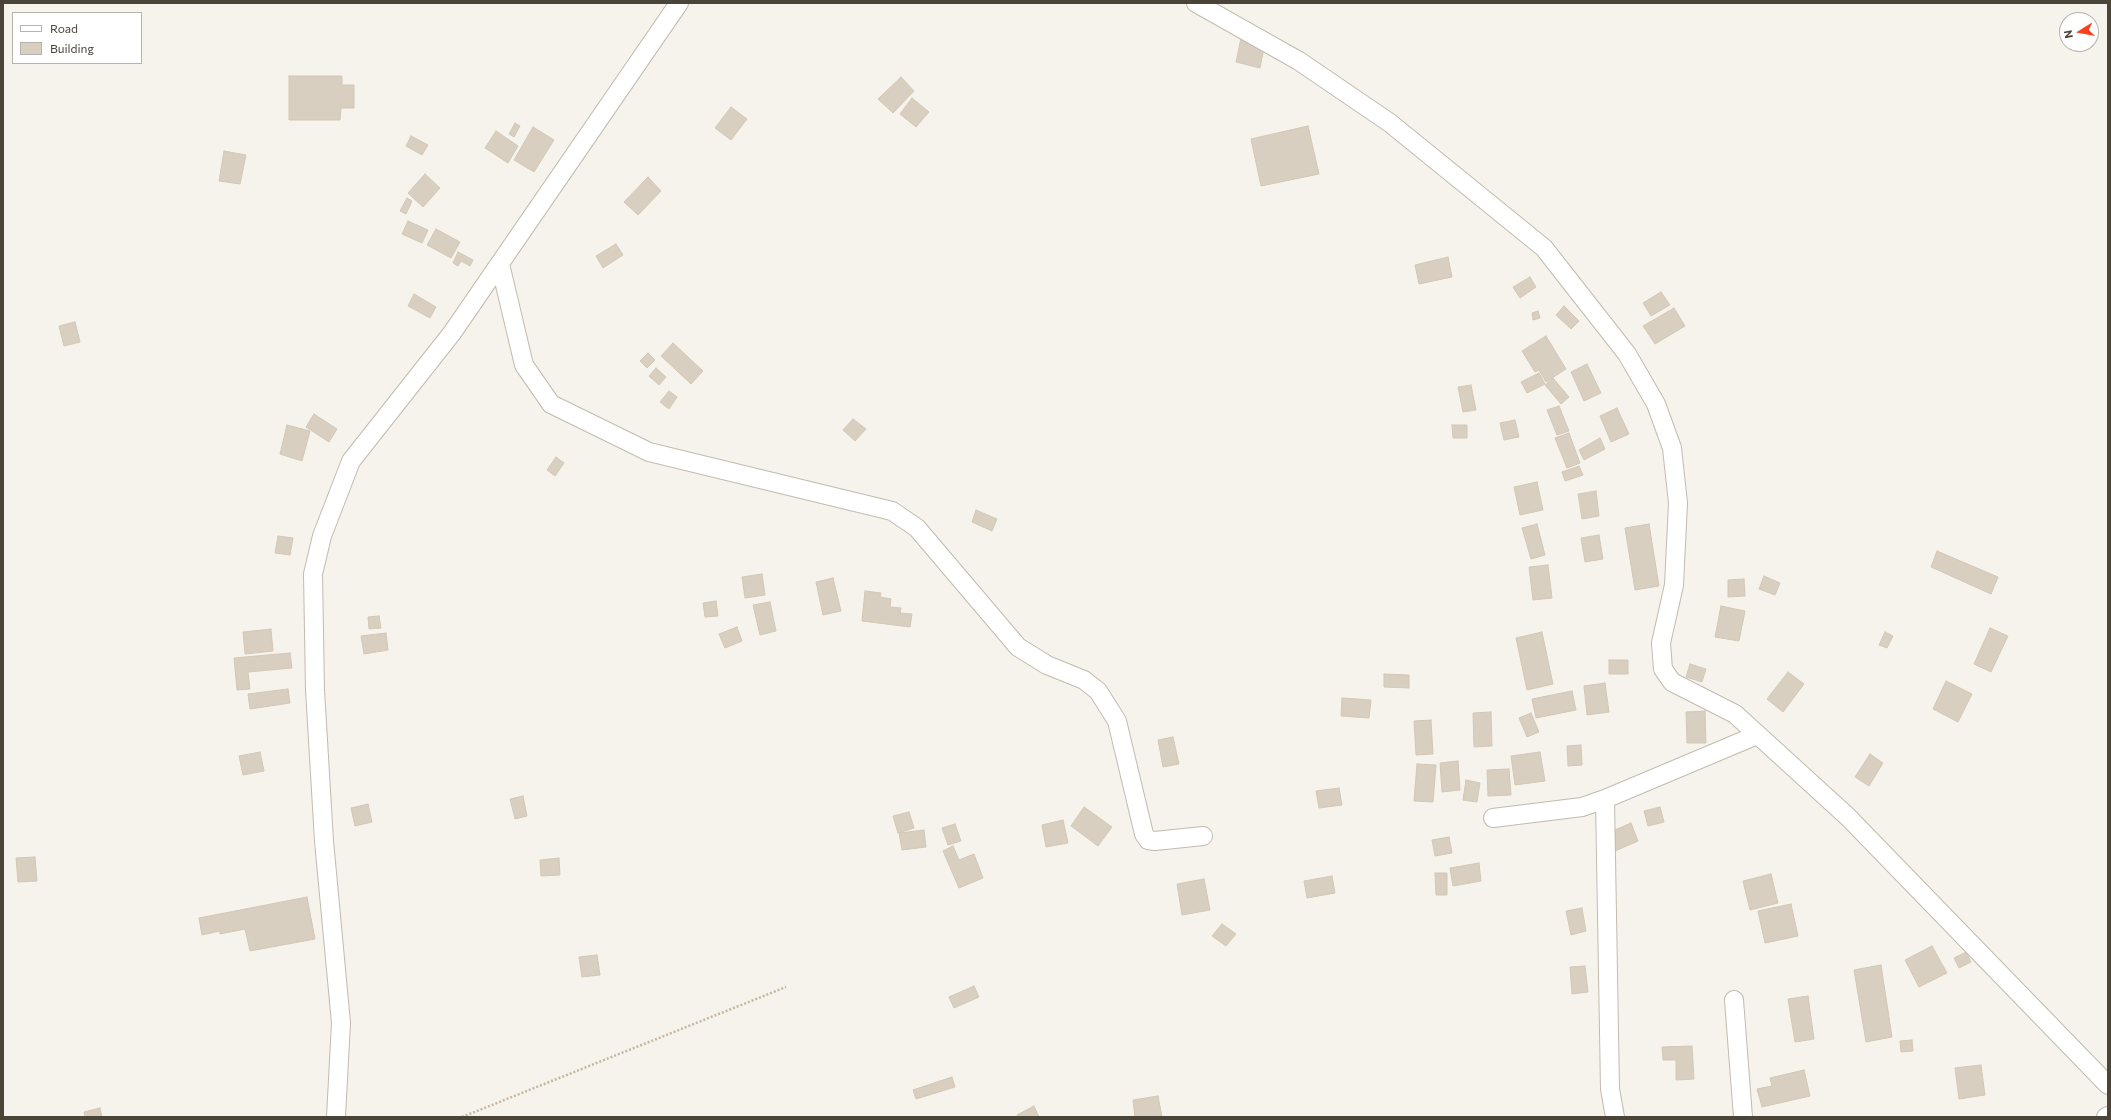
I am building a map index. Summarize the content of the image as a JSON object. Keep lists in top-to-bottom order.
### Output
{
  "legend": ["Road", "Building"],
  "north": "left"
}
